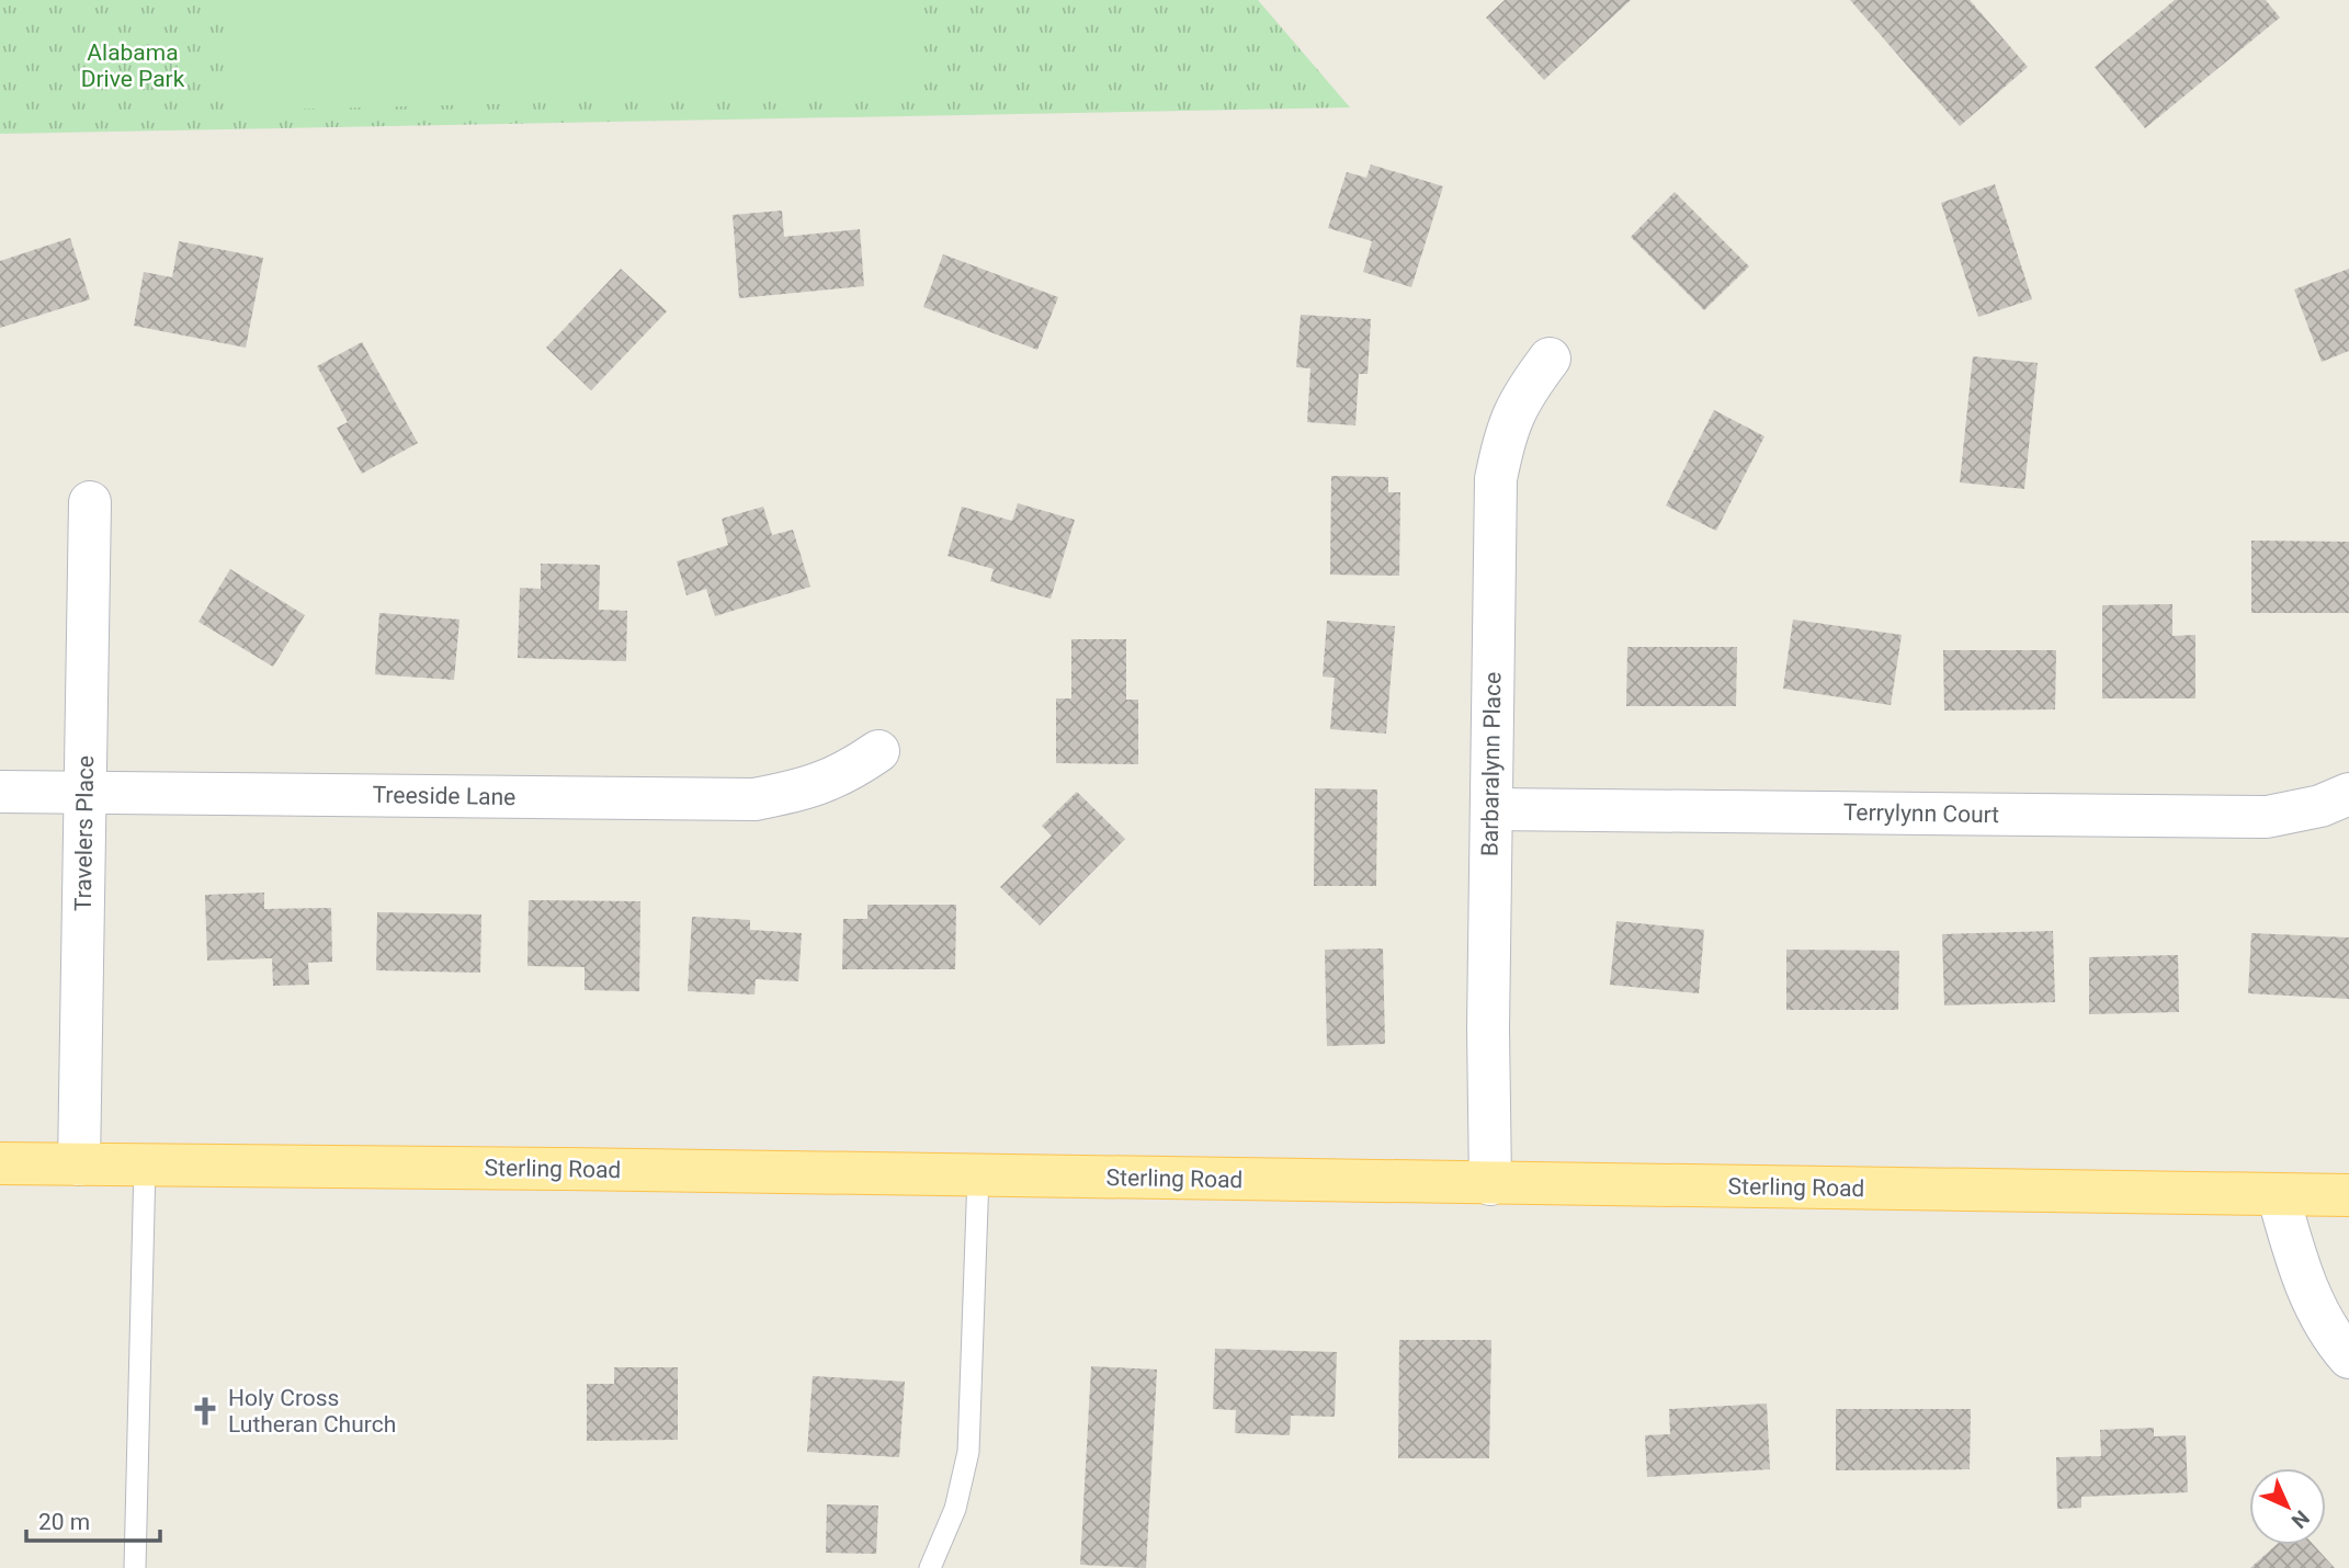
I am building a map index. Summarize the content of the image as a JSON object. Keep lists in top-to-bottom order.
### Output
{
  "streets": {
    "main road": ["Sterling Road"],
    "street": [
      "Barbaralynn Place",
      "Treeside Lane",
      "Terrylynn Court",
      "Travelers Place"
    ]
  },
  "crossings": [
    ["Barbaralynn Place", "Terrylynn Court"],
    ["Barbaralynn Place", "Sterling Road"],
    ["Treeside Lane", "Travelers Place"],
    ["Travelers Place", "Sterling Road"]
  ],
  "parks": ["Alabama Drive Park"],
  "places": {
    "church": ["Holy Cross Lutheran Church"]
  },
  "scale_bar": "20 m",
  "north": "bottom right"
}
